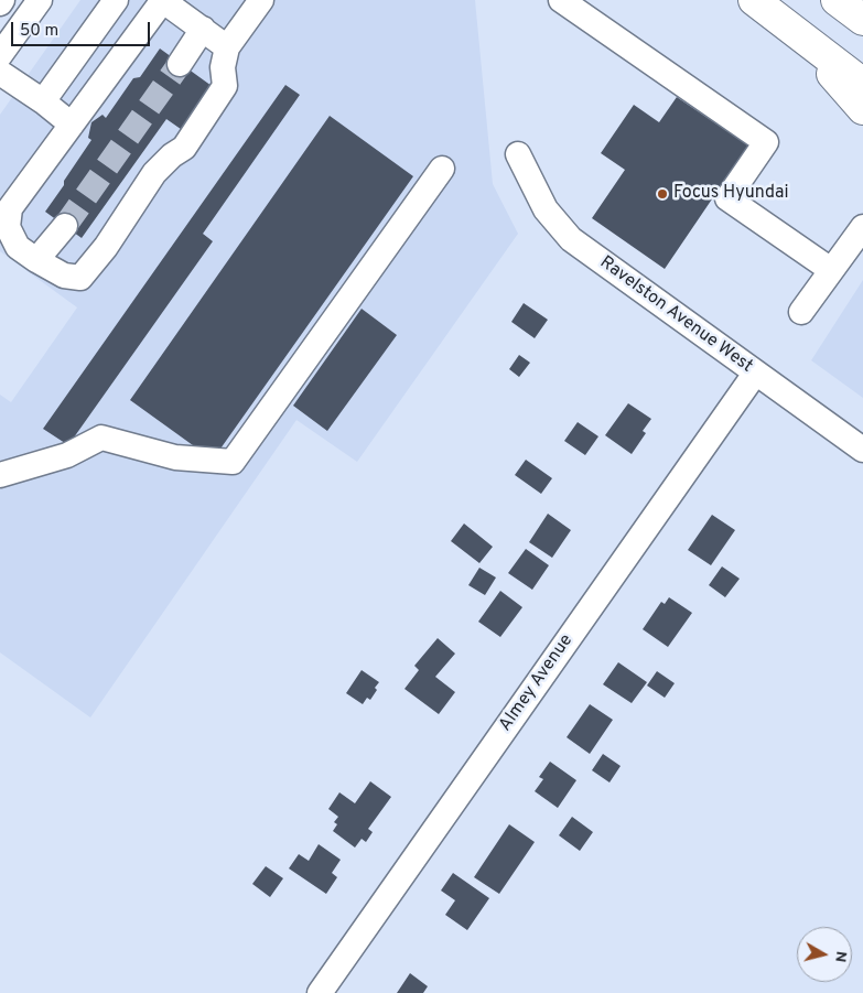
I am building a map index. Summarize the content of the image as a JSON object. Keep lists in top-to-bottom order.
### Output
{
  "streets": {
    "street": ["Ravelston Avenue West", "Almey Avenue"]
  },
  "crossings": [
    ["Ravelston Avenue West", "Almey Avenue"]
  ],
  "places": ["Focus Hyundai"],
  "scale_bar": "50 m",
  "north": "right"
}
